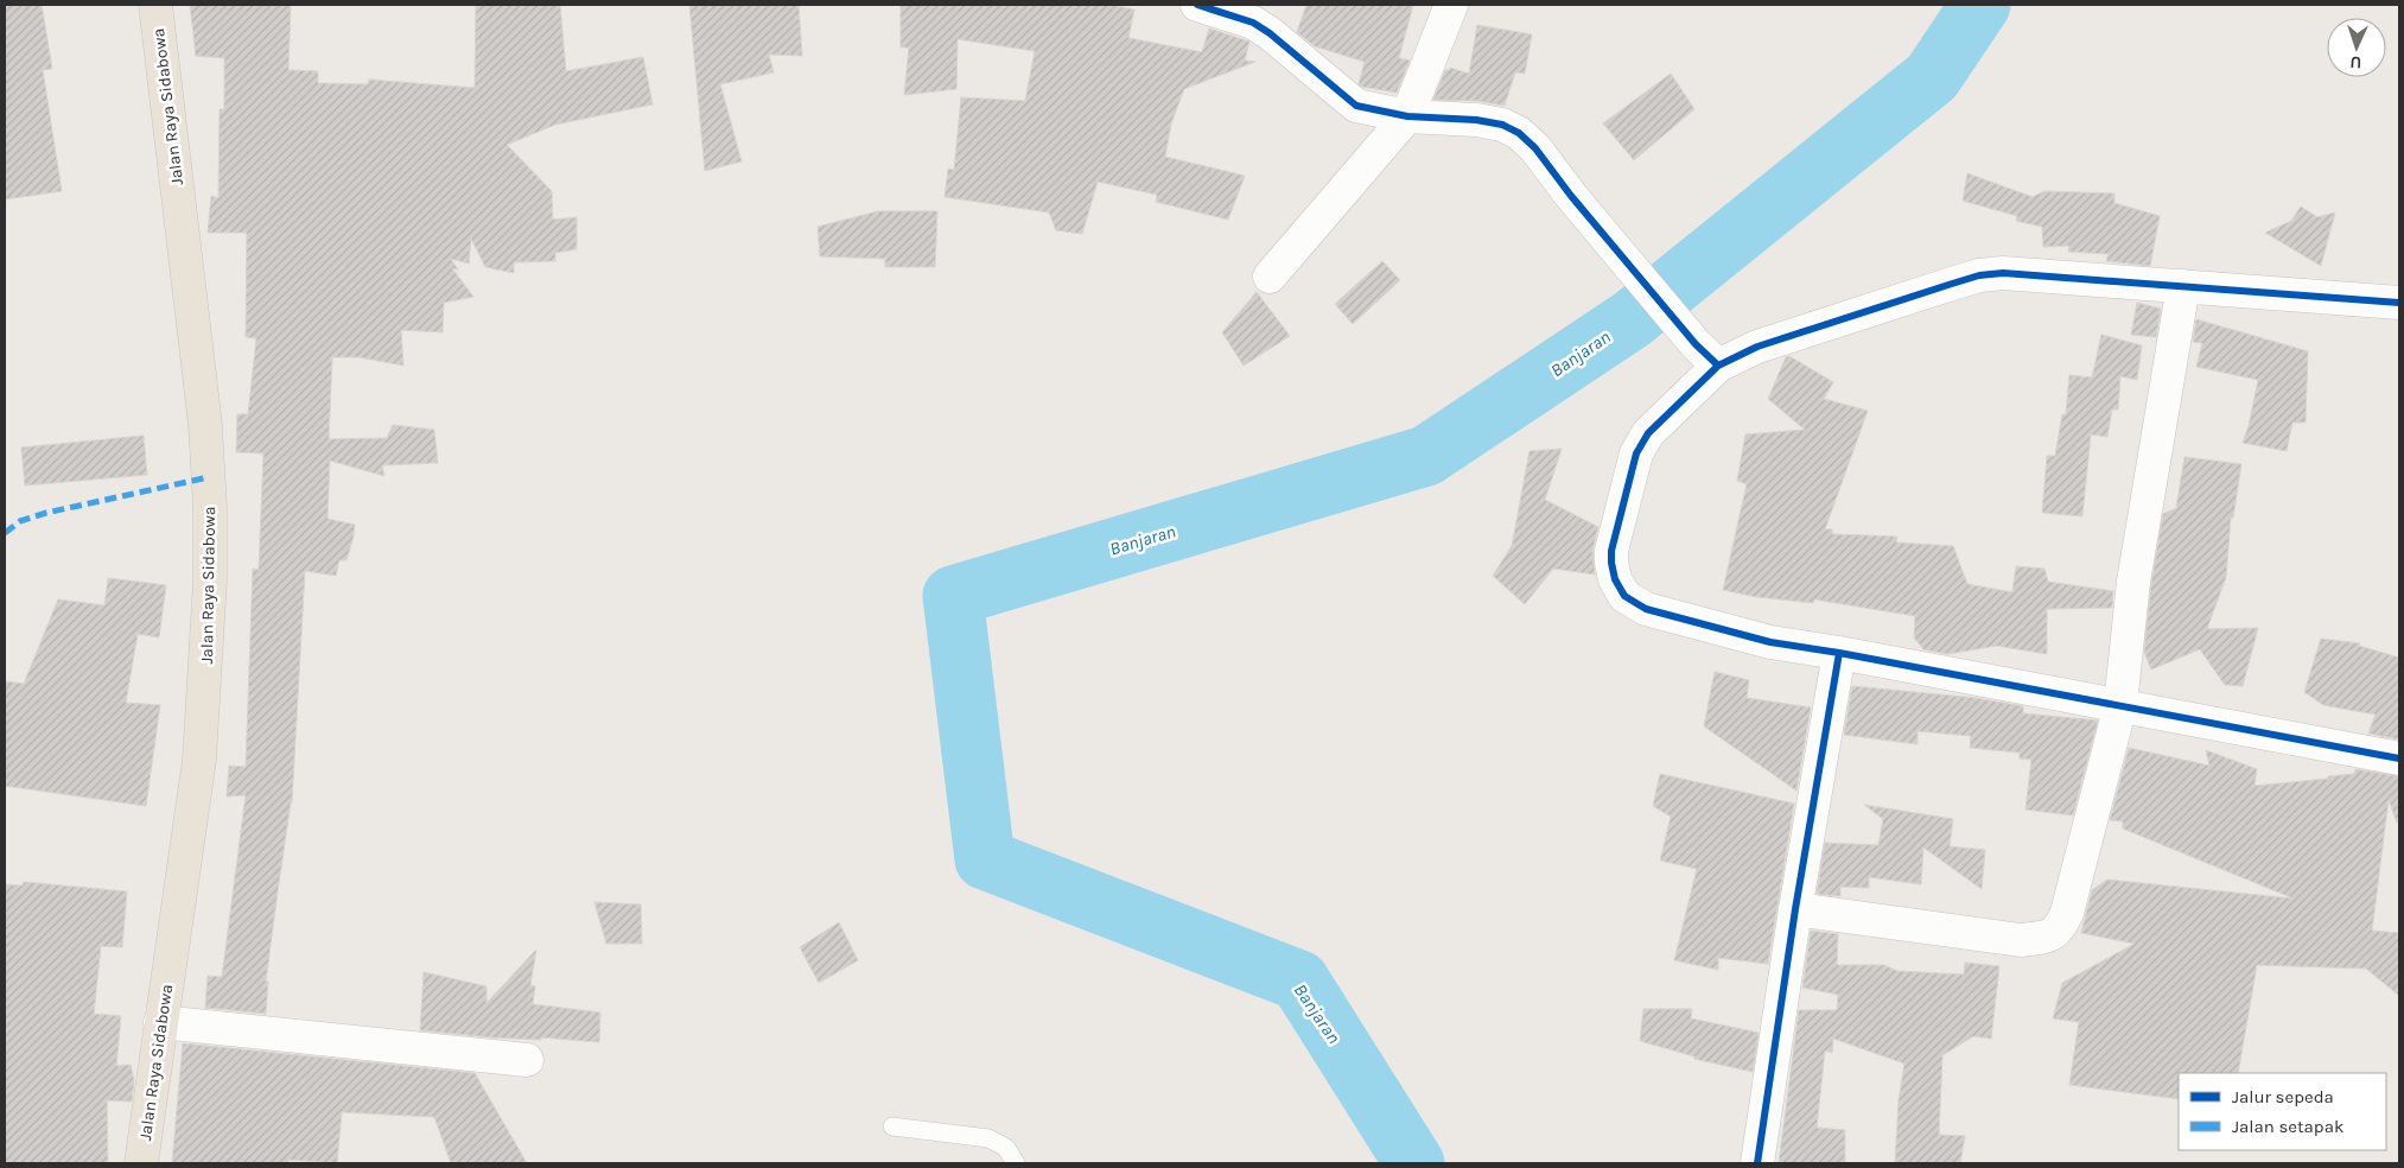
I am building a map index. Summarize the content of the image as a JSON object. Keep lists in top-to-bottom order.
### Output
{
  "streets": {
    "highway": ["Jalan Raya Sidabowa"]
  },
  "water": ["Banjaran"],
  "legend": ["Jalur sepeda", "Jalan setapak"],
  "north": "bottom"
}
